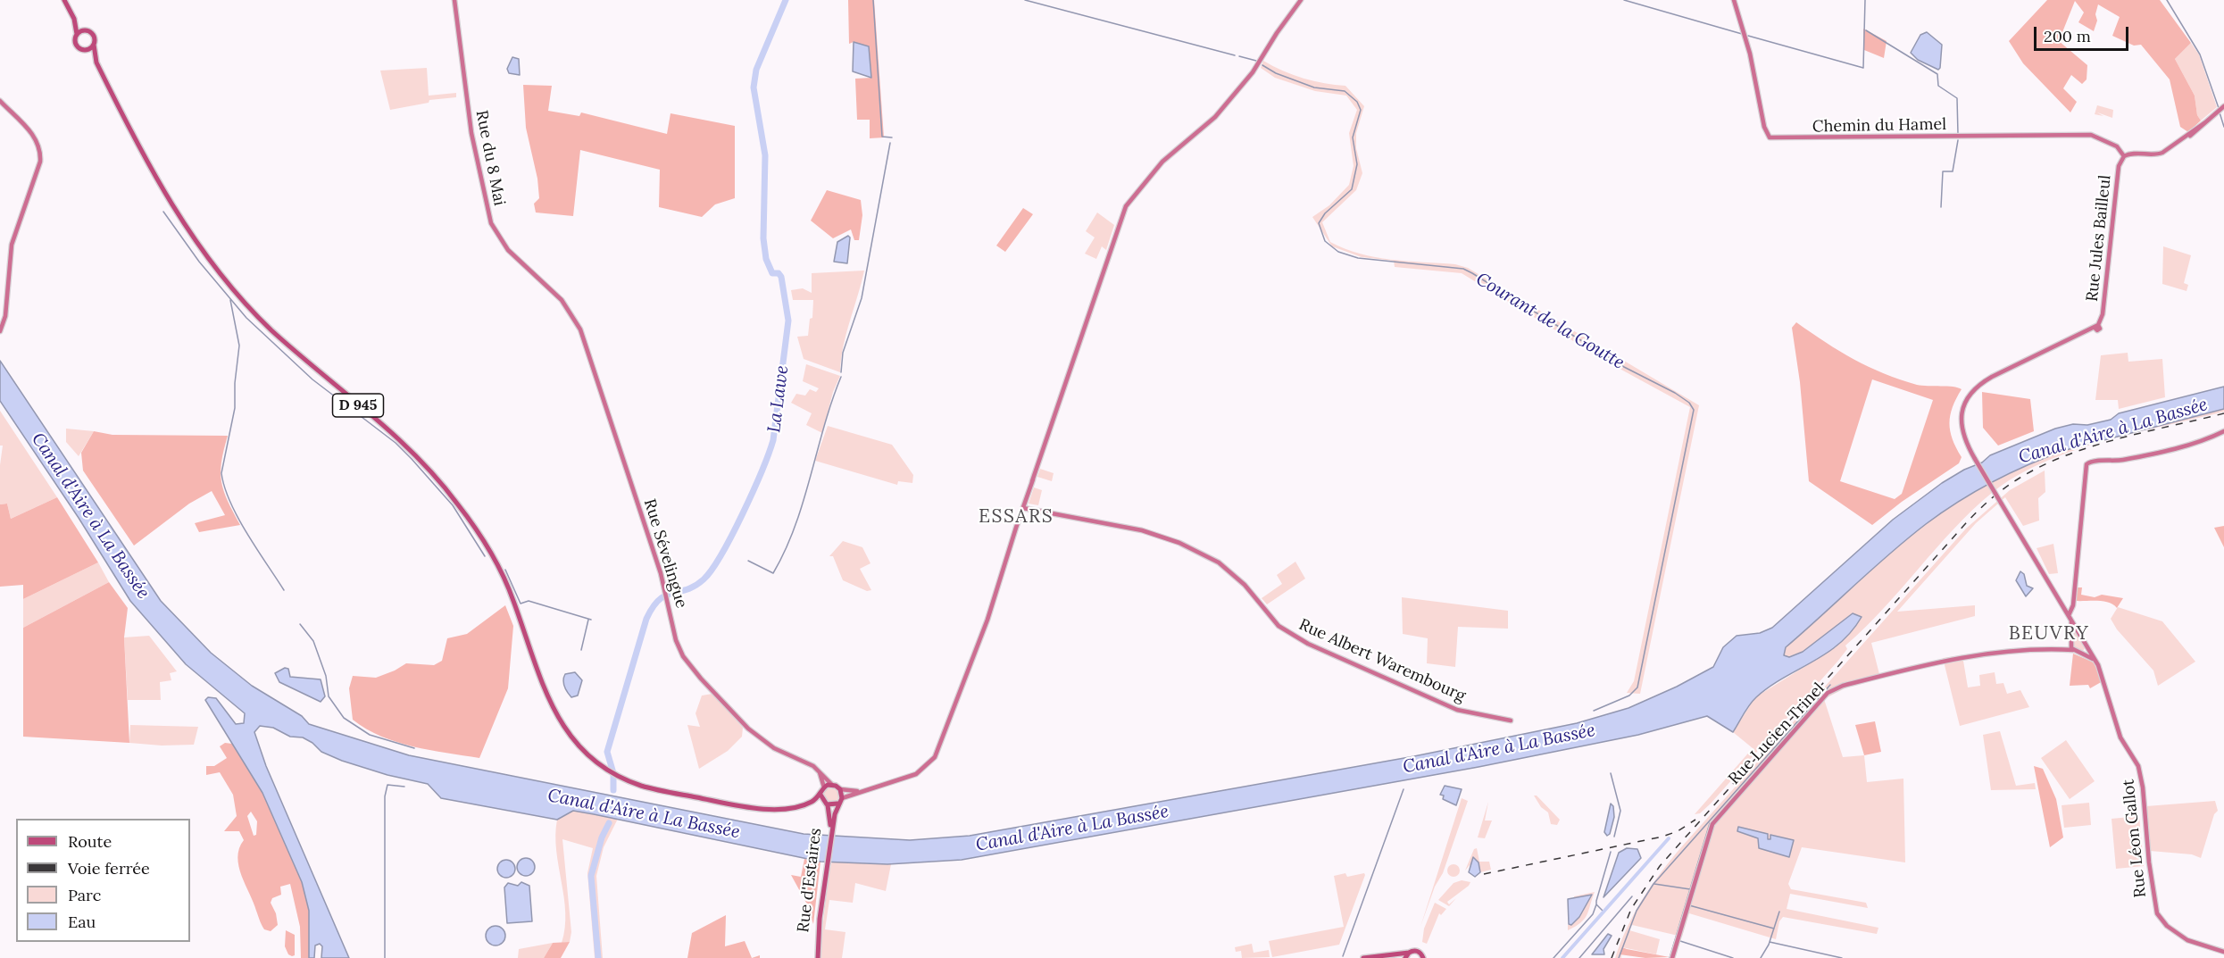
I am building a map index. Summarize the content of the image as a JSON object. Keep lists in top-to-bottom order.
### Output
{
  "streets": {
    "main road": ["D 945", "Rue d'Estaires"],
    "street": [
      "Chemin du Hamel",
      "Rue du 8 Mai",
      "Rue Jules Bailleul",
      "Rue Sévelingue",
      "Rue Albert Warembourg",
      "Rue Lucien Trinel",
      "Rue Léon Gallot"
    ]
  },
  "crossings": [
    ["Chemin du Hamel", "Rue Jules Bailleul"],
    ["Rue du 8 Mai", "Rue Sévelingue"],
    ["Rue Jules Bailleul", "Rue Léon Gallot"],
    ["D 945", "Rue Sévelingue"],
    ["D 945", "Rue d'Estaires"],
    ["Rue Sévelingue", "Rue d'Estaires"]
  ],
  "districts": ["ESSARS", "BEUVRY"],
  "water": ["Courant de la Goutte", "La Lawe", "Canal d'Aire à La Bassée"],
  "legend": [
    "Route",
    "Voie ferrée",
    "Parc",
    "Eau"
  ],
  "scale_bar": "200 m"
}
